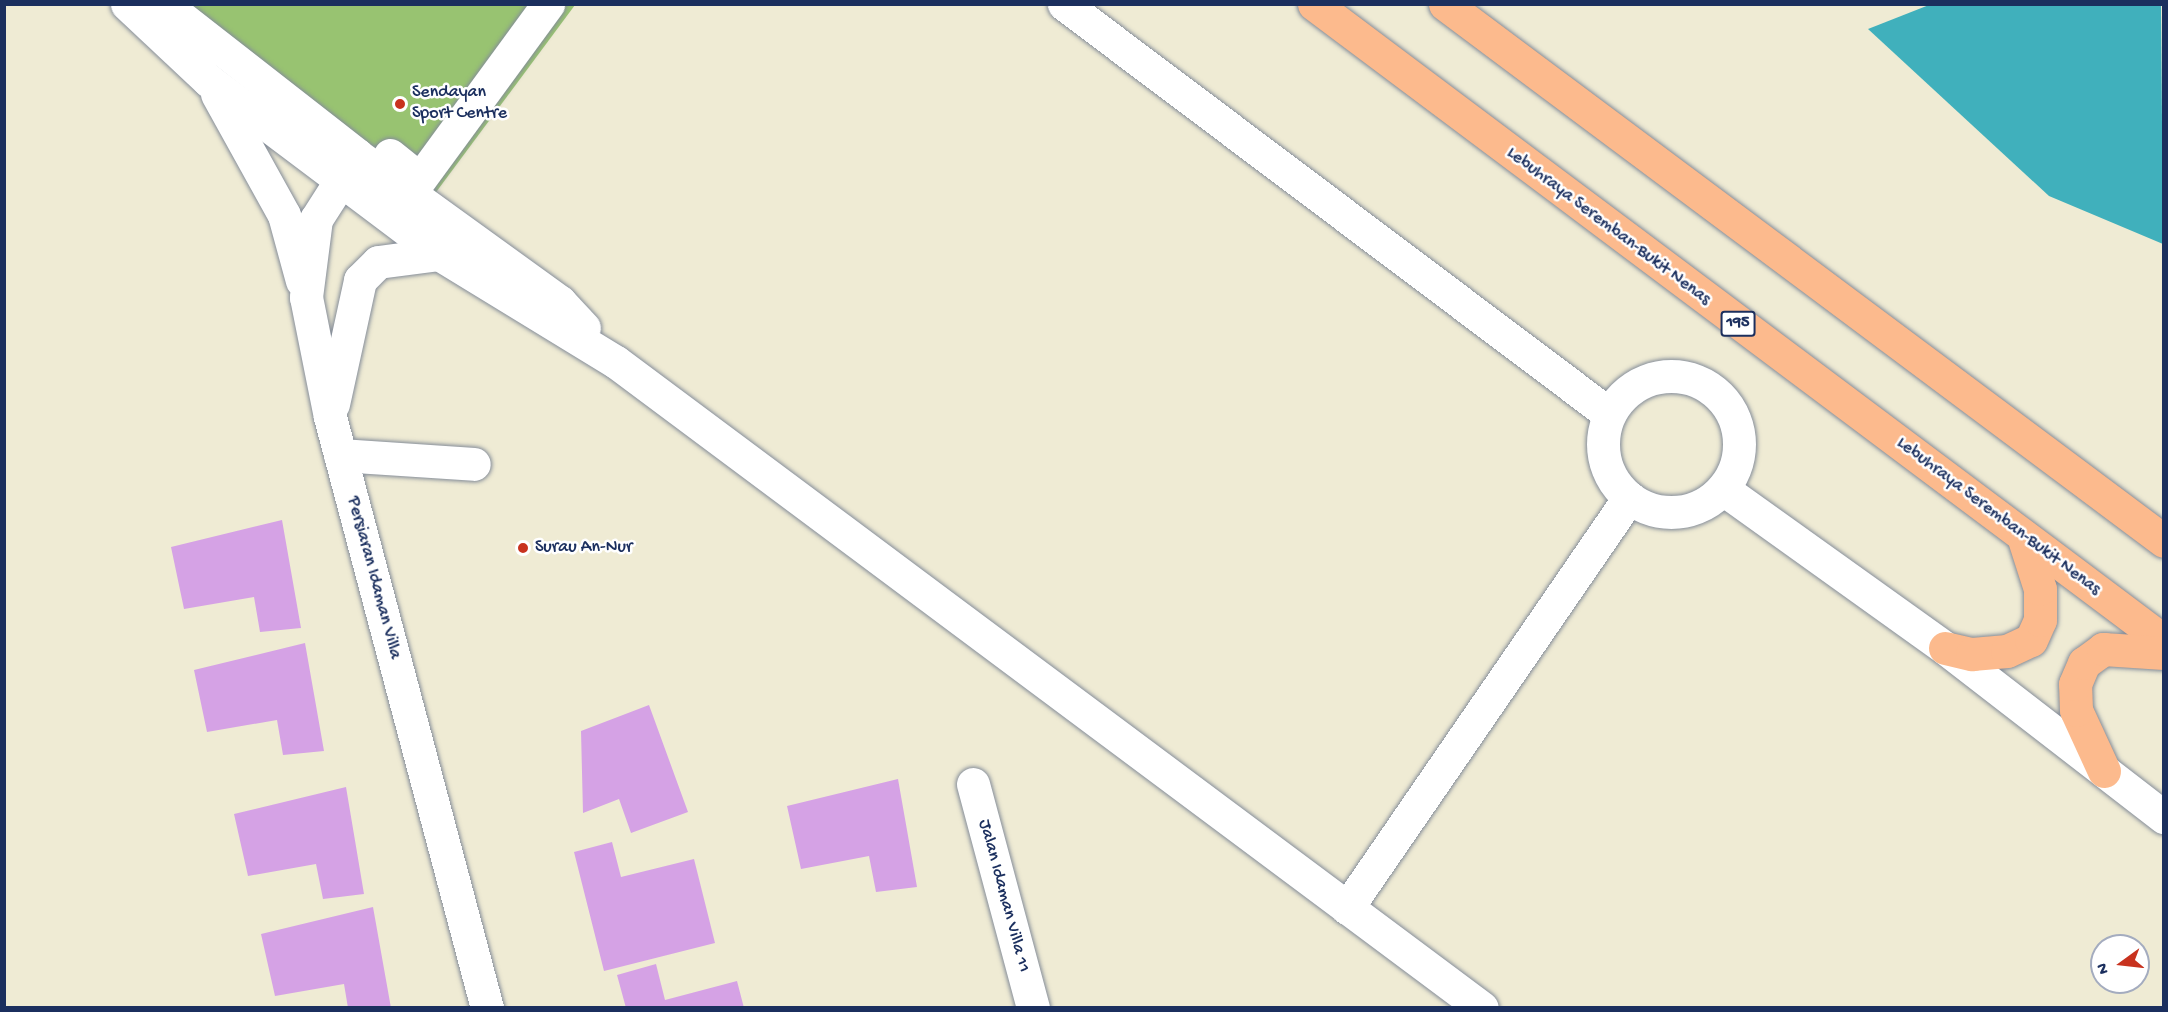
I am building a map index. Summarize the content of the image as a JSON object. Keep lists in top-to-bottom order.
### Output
{
  "streets": {
    "highway": ["Lebuhraya Seremban-Bukit Nenas", "195"],
    "street": ["Persiaran Idaman Villa", "Jalan Idaman Villa 11"]
  },
  "places": ["Sendayan Sport Centre", "Surau An-Nur"],
  "north": "left"
}
